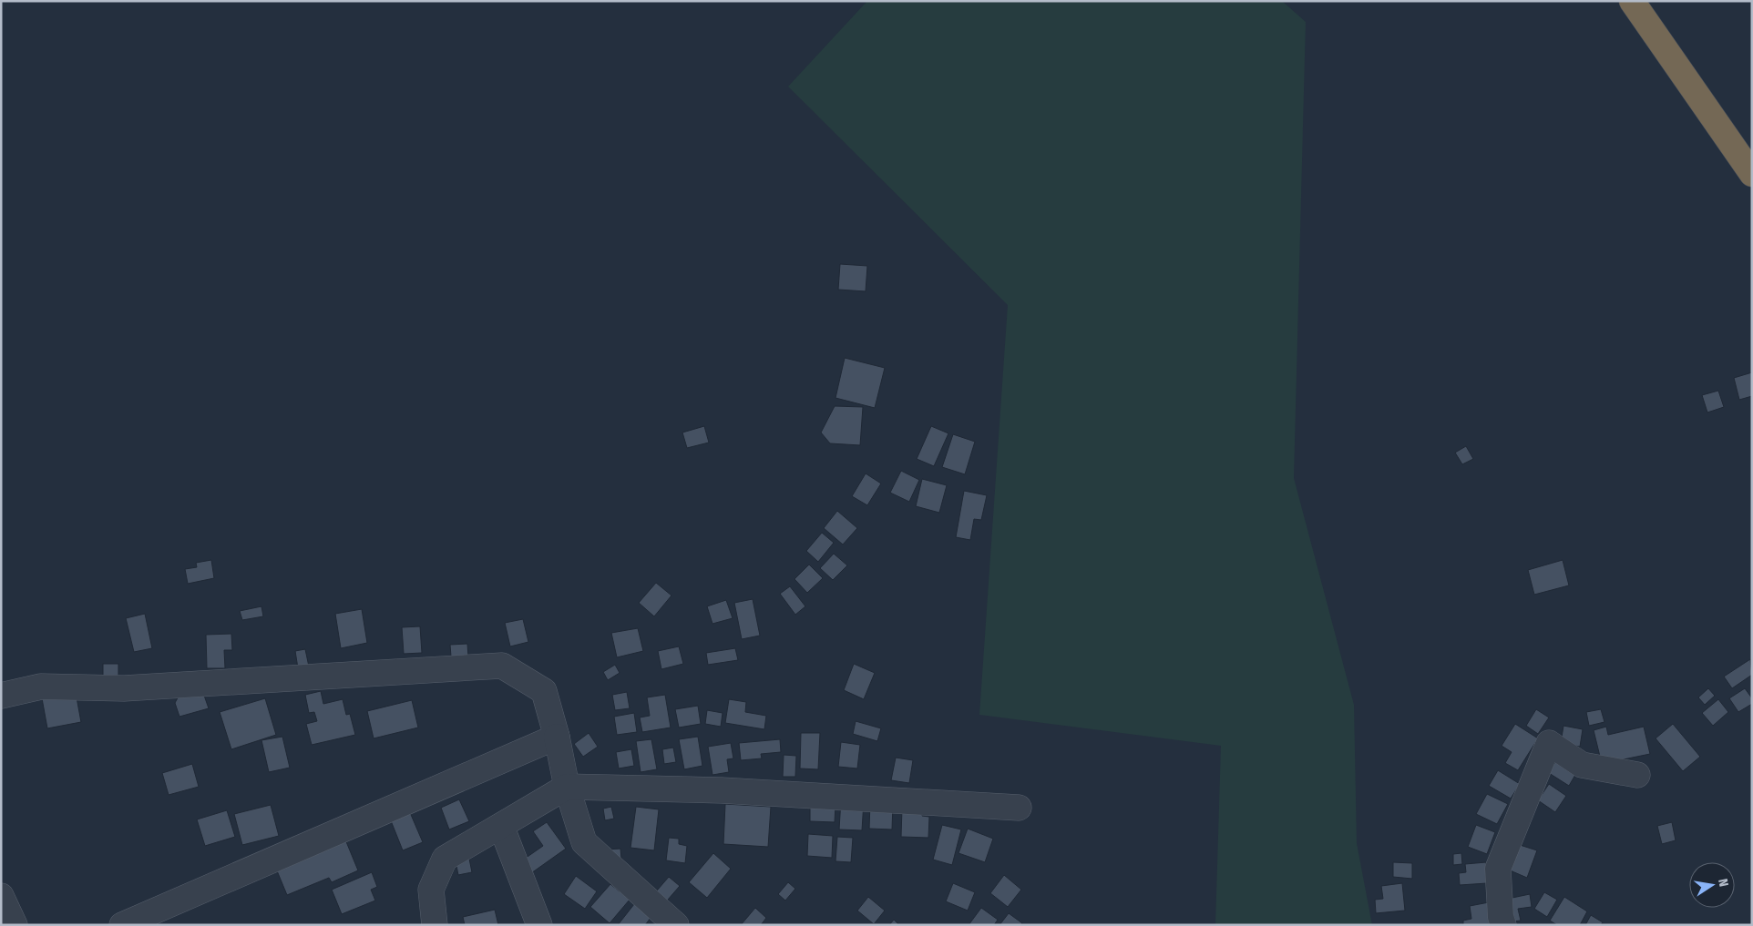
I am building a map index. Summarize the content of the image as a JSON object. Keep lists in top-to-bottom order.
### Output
{
  "north": "right"
}
